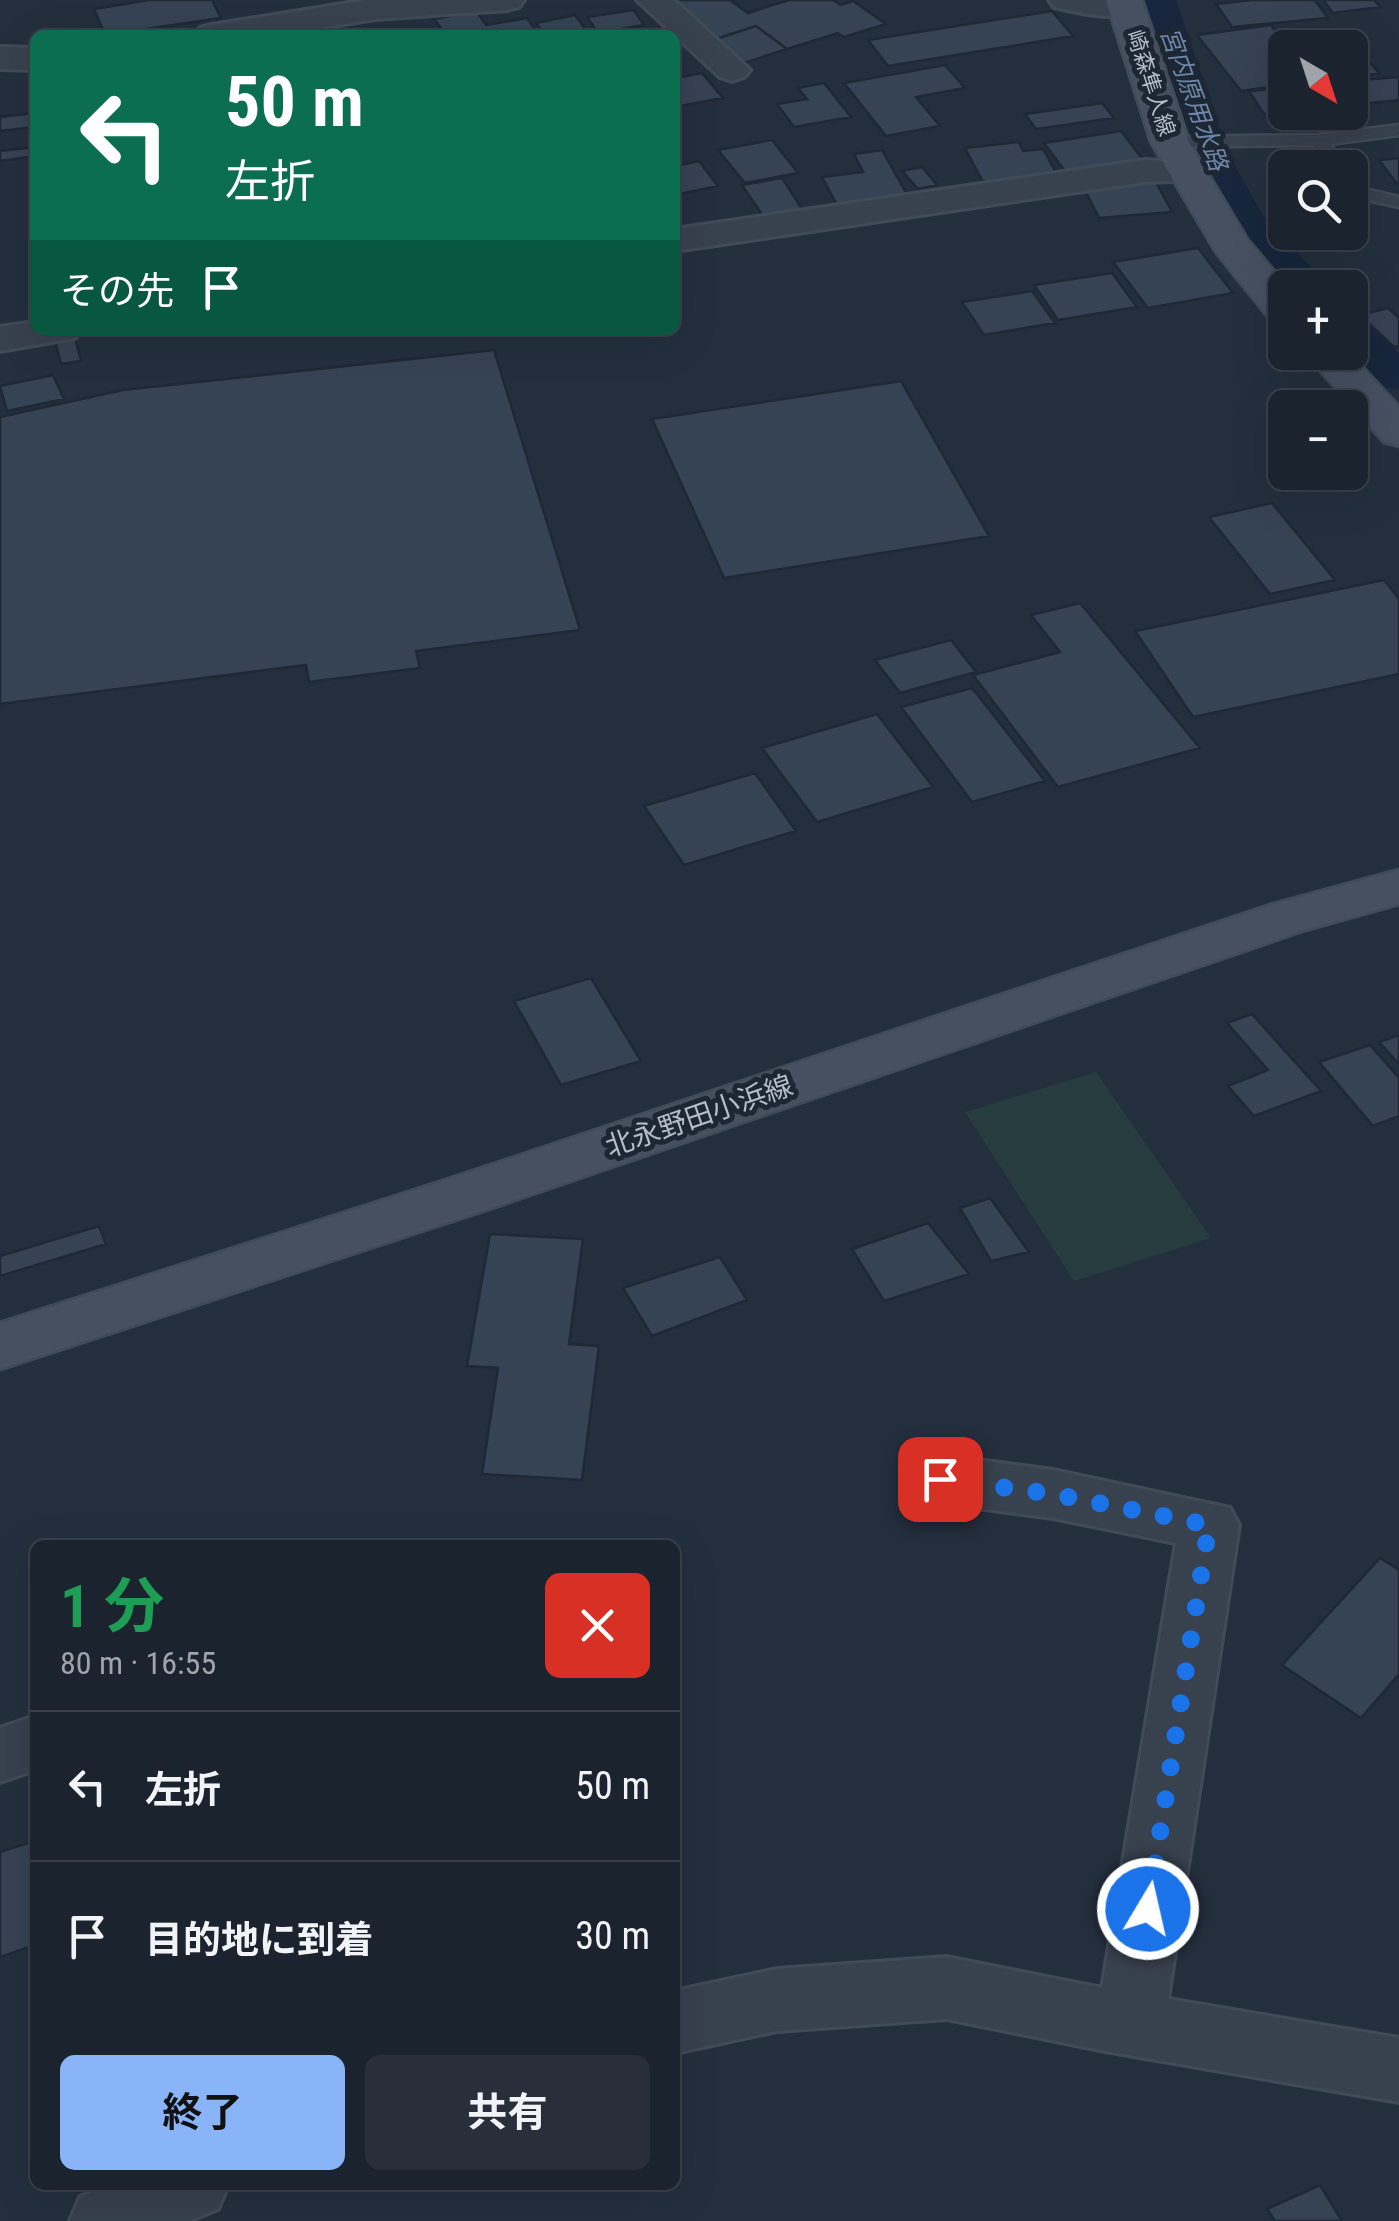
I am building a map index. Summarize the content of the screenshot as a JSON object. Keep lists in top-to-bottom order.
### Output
{
  "streets": {
    "main road": ["崎森隼人線", "北永野田小浜線"]
  },
  "water": ["宮内原用水路"],
  "north": "bottom right",
  "page": {
    "map_buttons": ["+", "−"],
    "turn": ["50 m", "左折"],
    "then": "その先",
    "heading": ["1 分", "80 m · 16:55"],
    "list": [
      {
        "name": "左折",
        "value": "50 m"
      },
      {
        "name": "目的地に到着",
        "value": "30 m"
      }
    ],
    "buttons": ["終了", "共有"]
  }
}
